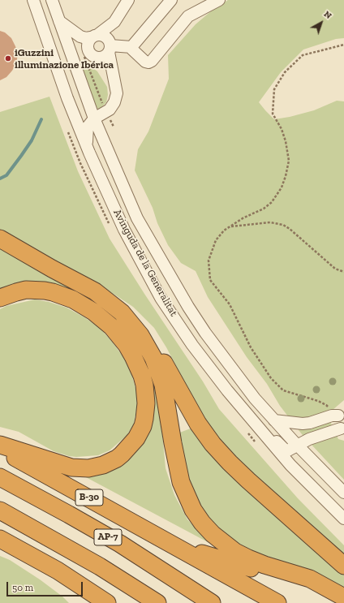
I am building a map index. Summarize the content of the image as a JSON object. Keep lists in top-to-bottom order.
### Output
{
  "streets": {
    "highway": ["B-30", "AP-7"],
    "street": ["Avinguda de la Generalitat"]
  },
  "places": ["iGuzzini illuminazione Ibérica"],
  "scale_bar": "50 m",
  "north": "top right"
}
